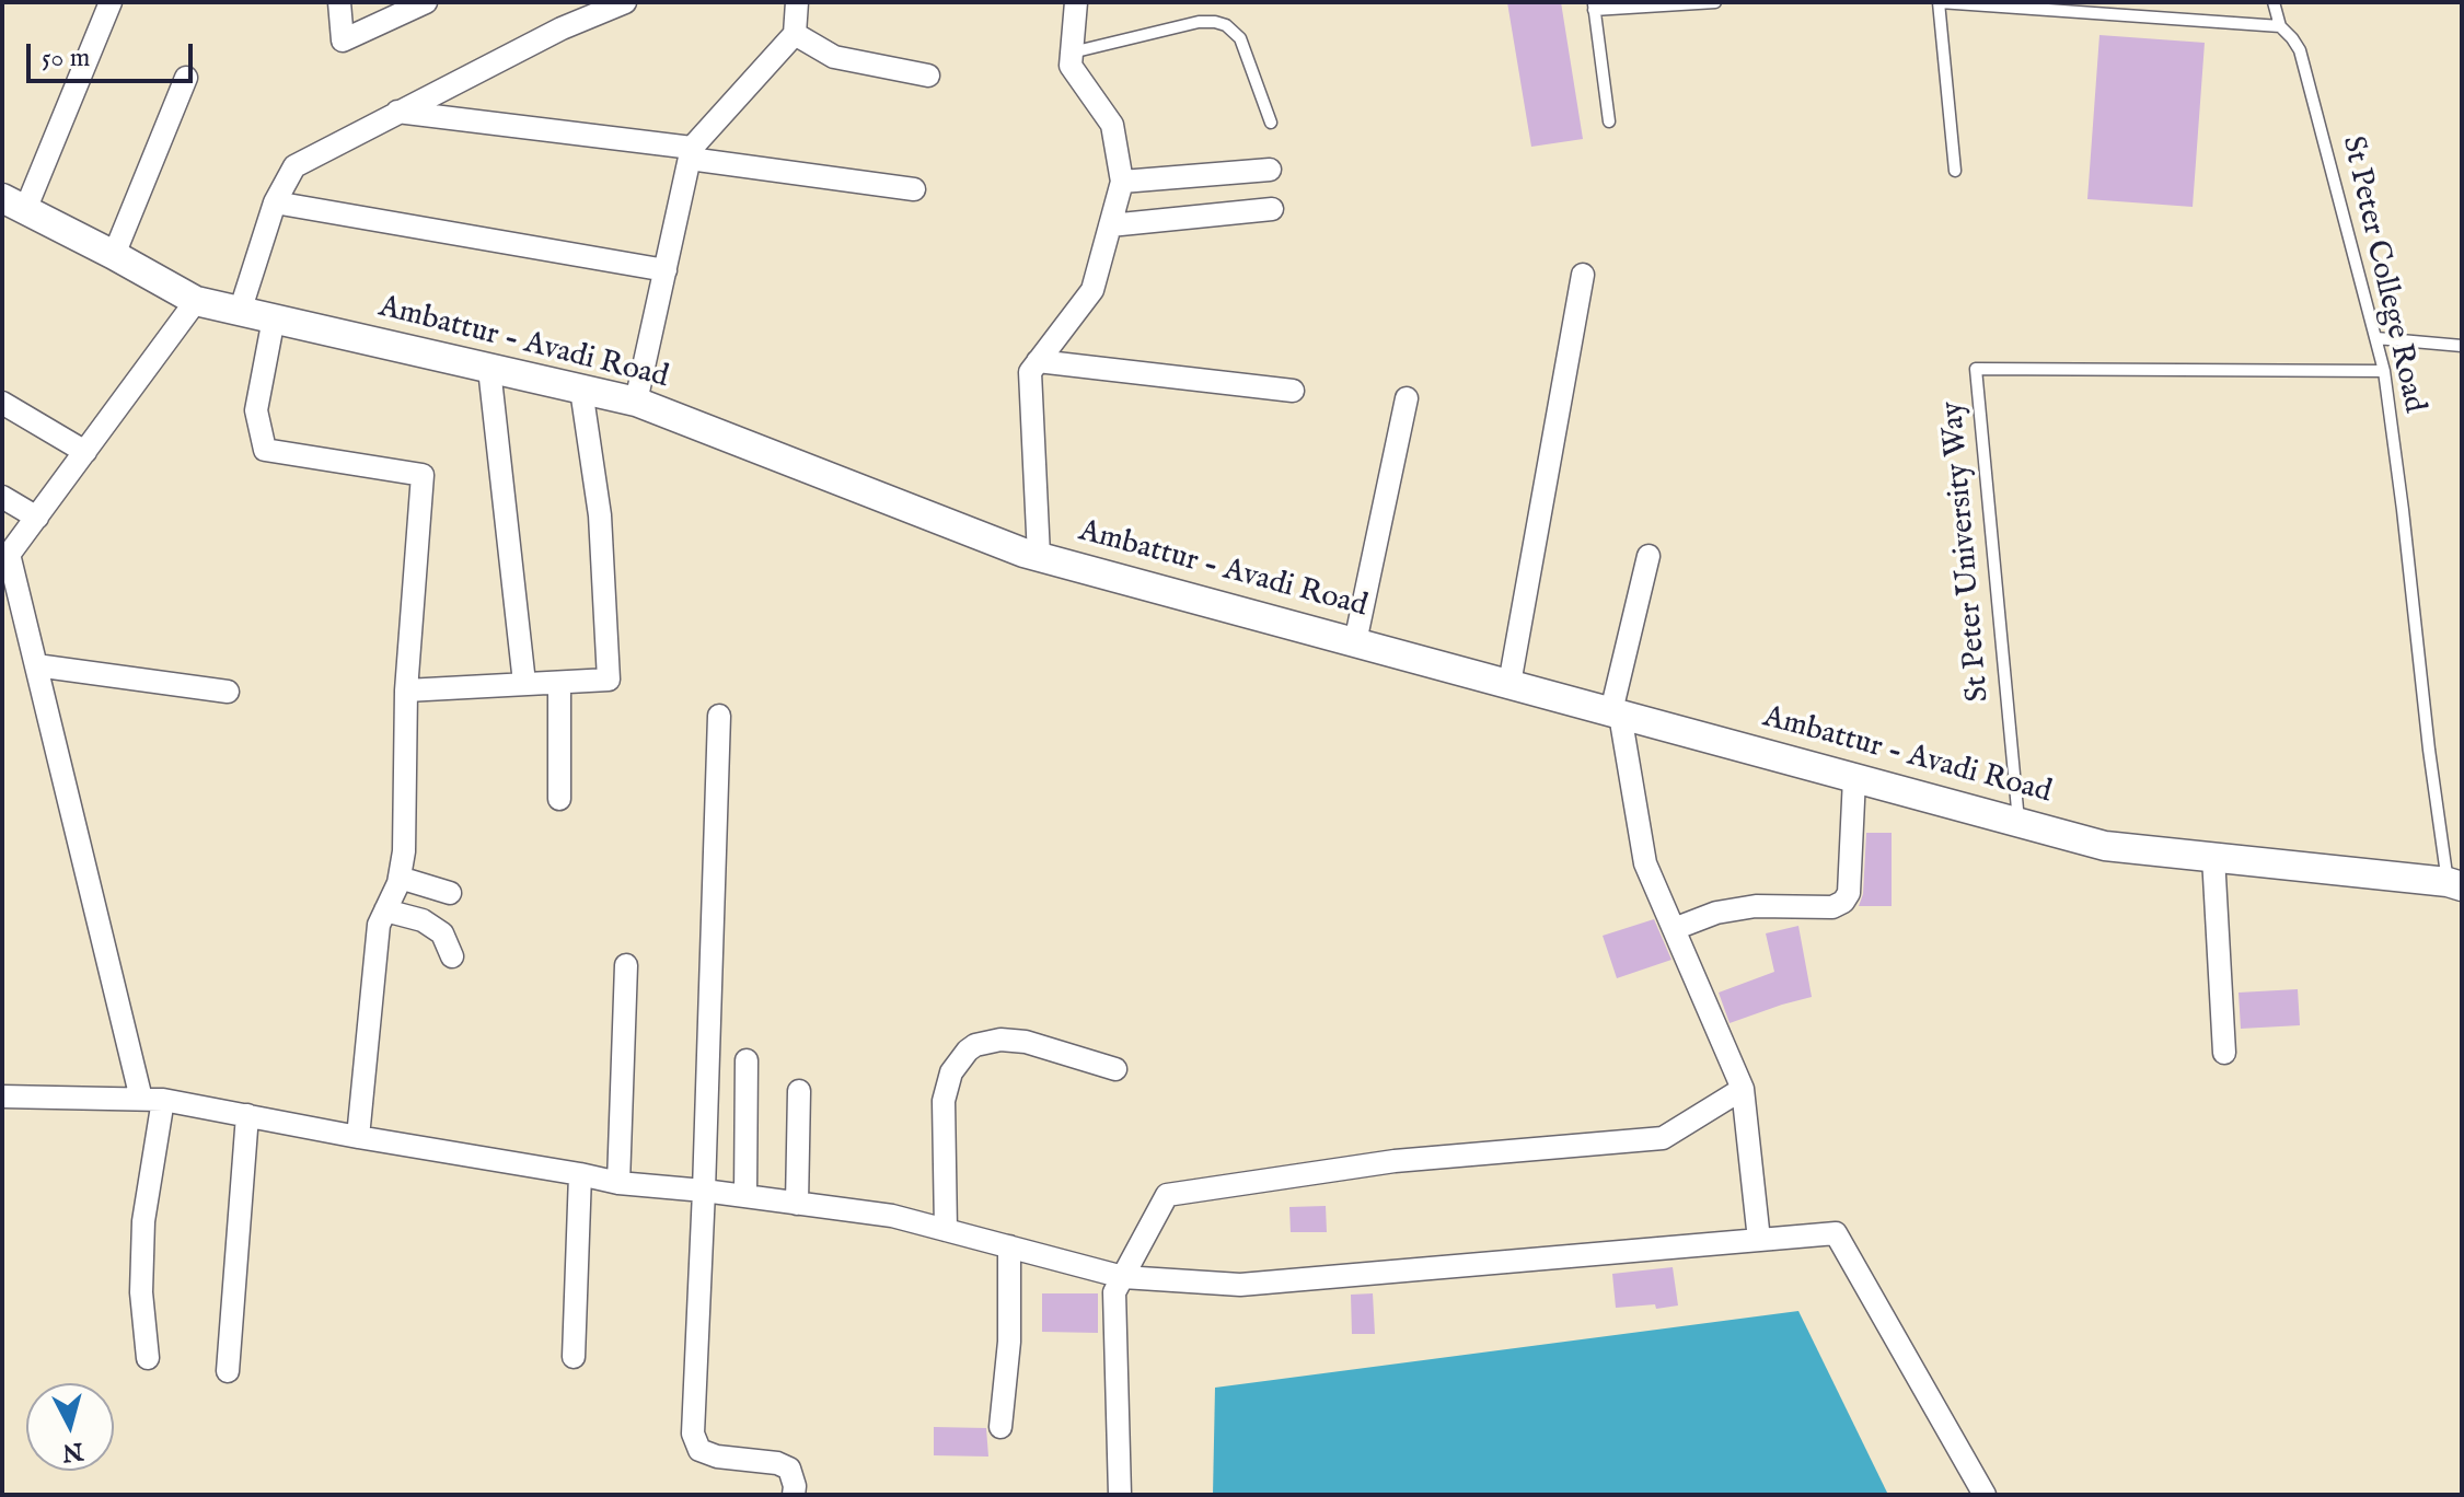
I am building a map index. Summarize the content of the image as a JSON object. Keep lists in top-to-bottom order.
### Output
{
  "streets": {
    "street": ["Ambattur - Avadi Road"],
    "lane": ["St Peter College Road", "St Peter University Way"]
  },
  "crossings": [
    ["St Peter College Road", "Ambattur - Avadi Road"],
    ["St Peter College Road", "St Peter University Way"],
    ["Ambattur - Avadi Road", "St Peter University Way"]
  ],
  "scale_bar": "50 m",
  "north": "bottom"
}
